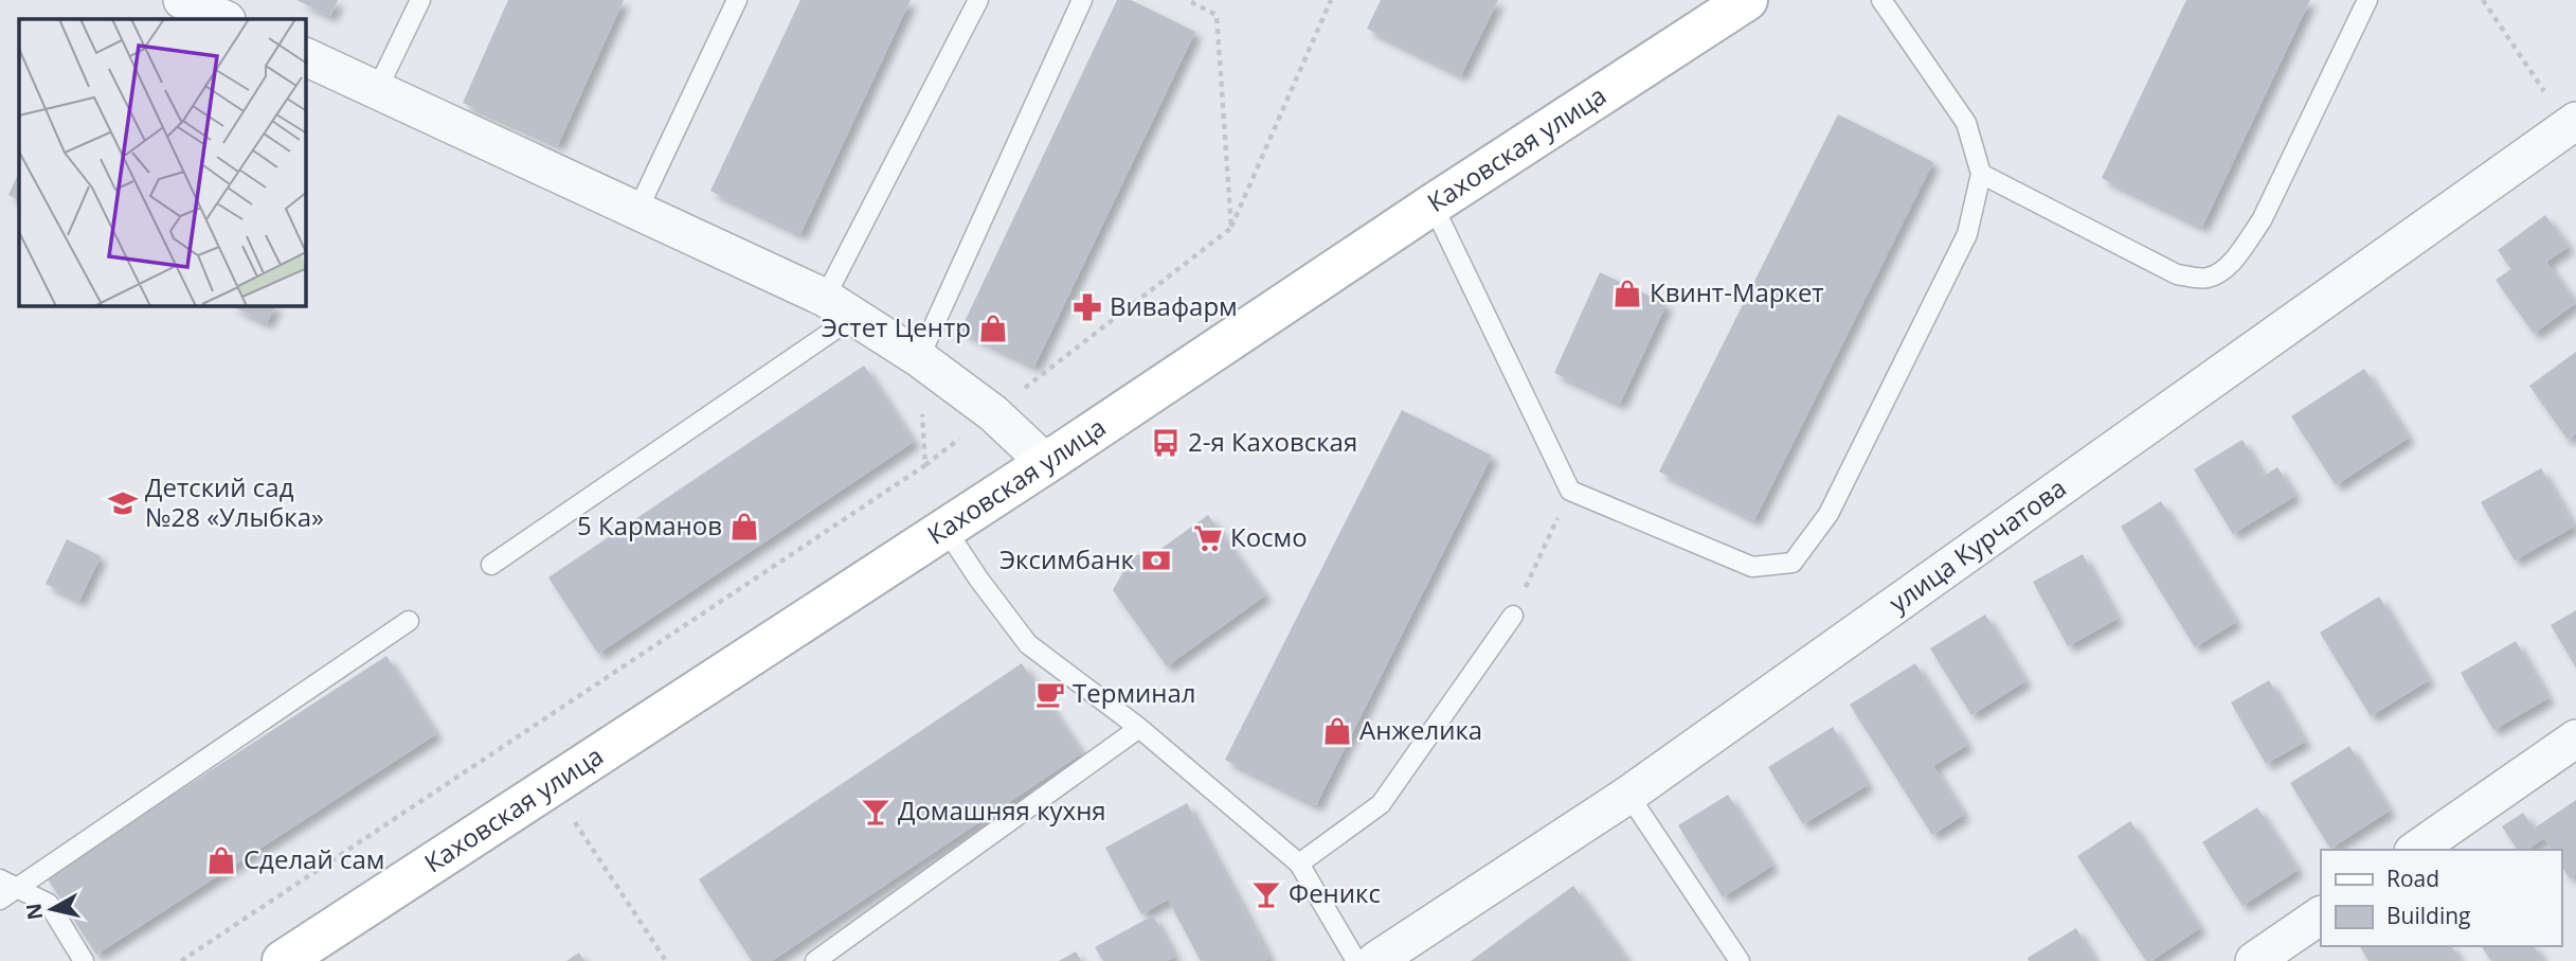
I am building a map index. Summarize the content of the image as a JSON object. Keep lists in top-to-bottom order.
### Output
{
  "streets": {
    "street": ["Каховская улица", "улица Курчатова"]
  },
  "places": {
    "shop": [
      "Квинт-Маркет",
      "Эстет Центр",
      "5 Карманов",
      "Анжелика",
      "Сделай сам"
    ],
    "pharmacy": ["Вивафарм"],
    "bus stop": ["2-я Каховская"],
    "school or university": ["Детский сад №28 «Улыбка»"],
    "supermarket": ["Космо"],
    "bank": ["Эксимбанк"],
    "cafe": ["Терминал"],
    "bar": ["Домашняя кухня", "Феникс"]
  },
  "legend": ["Road", "Building"],
  "north": "left"
}
